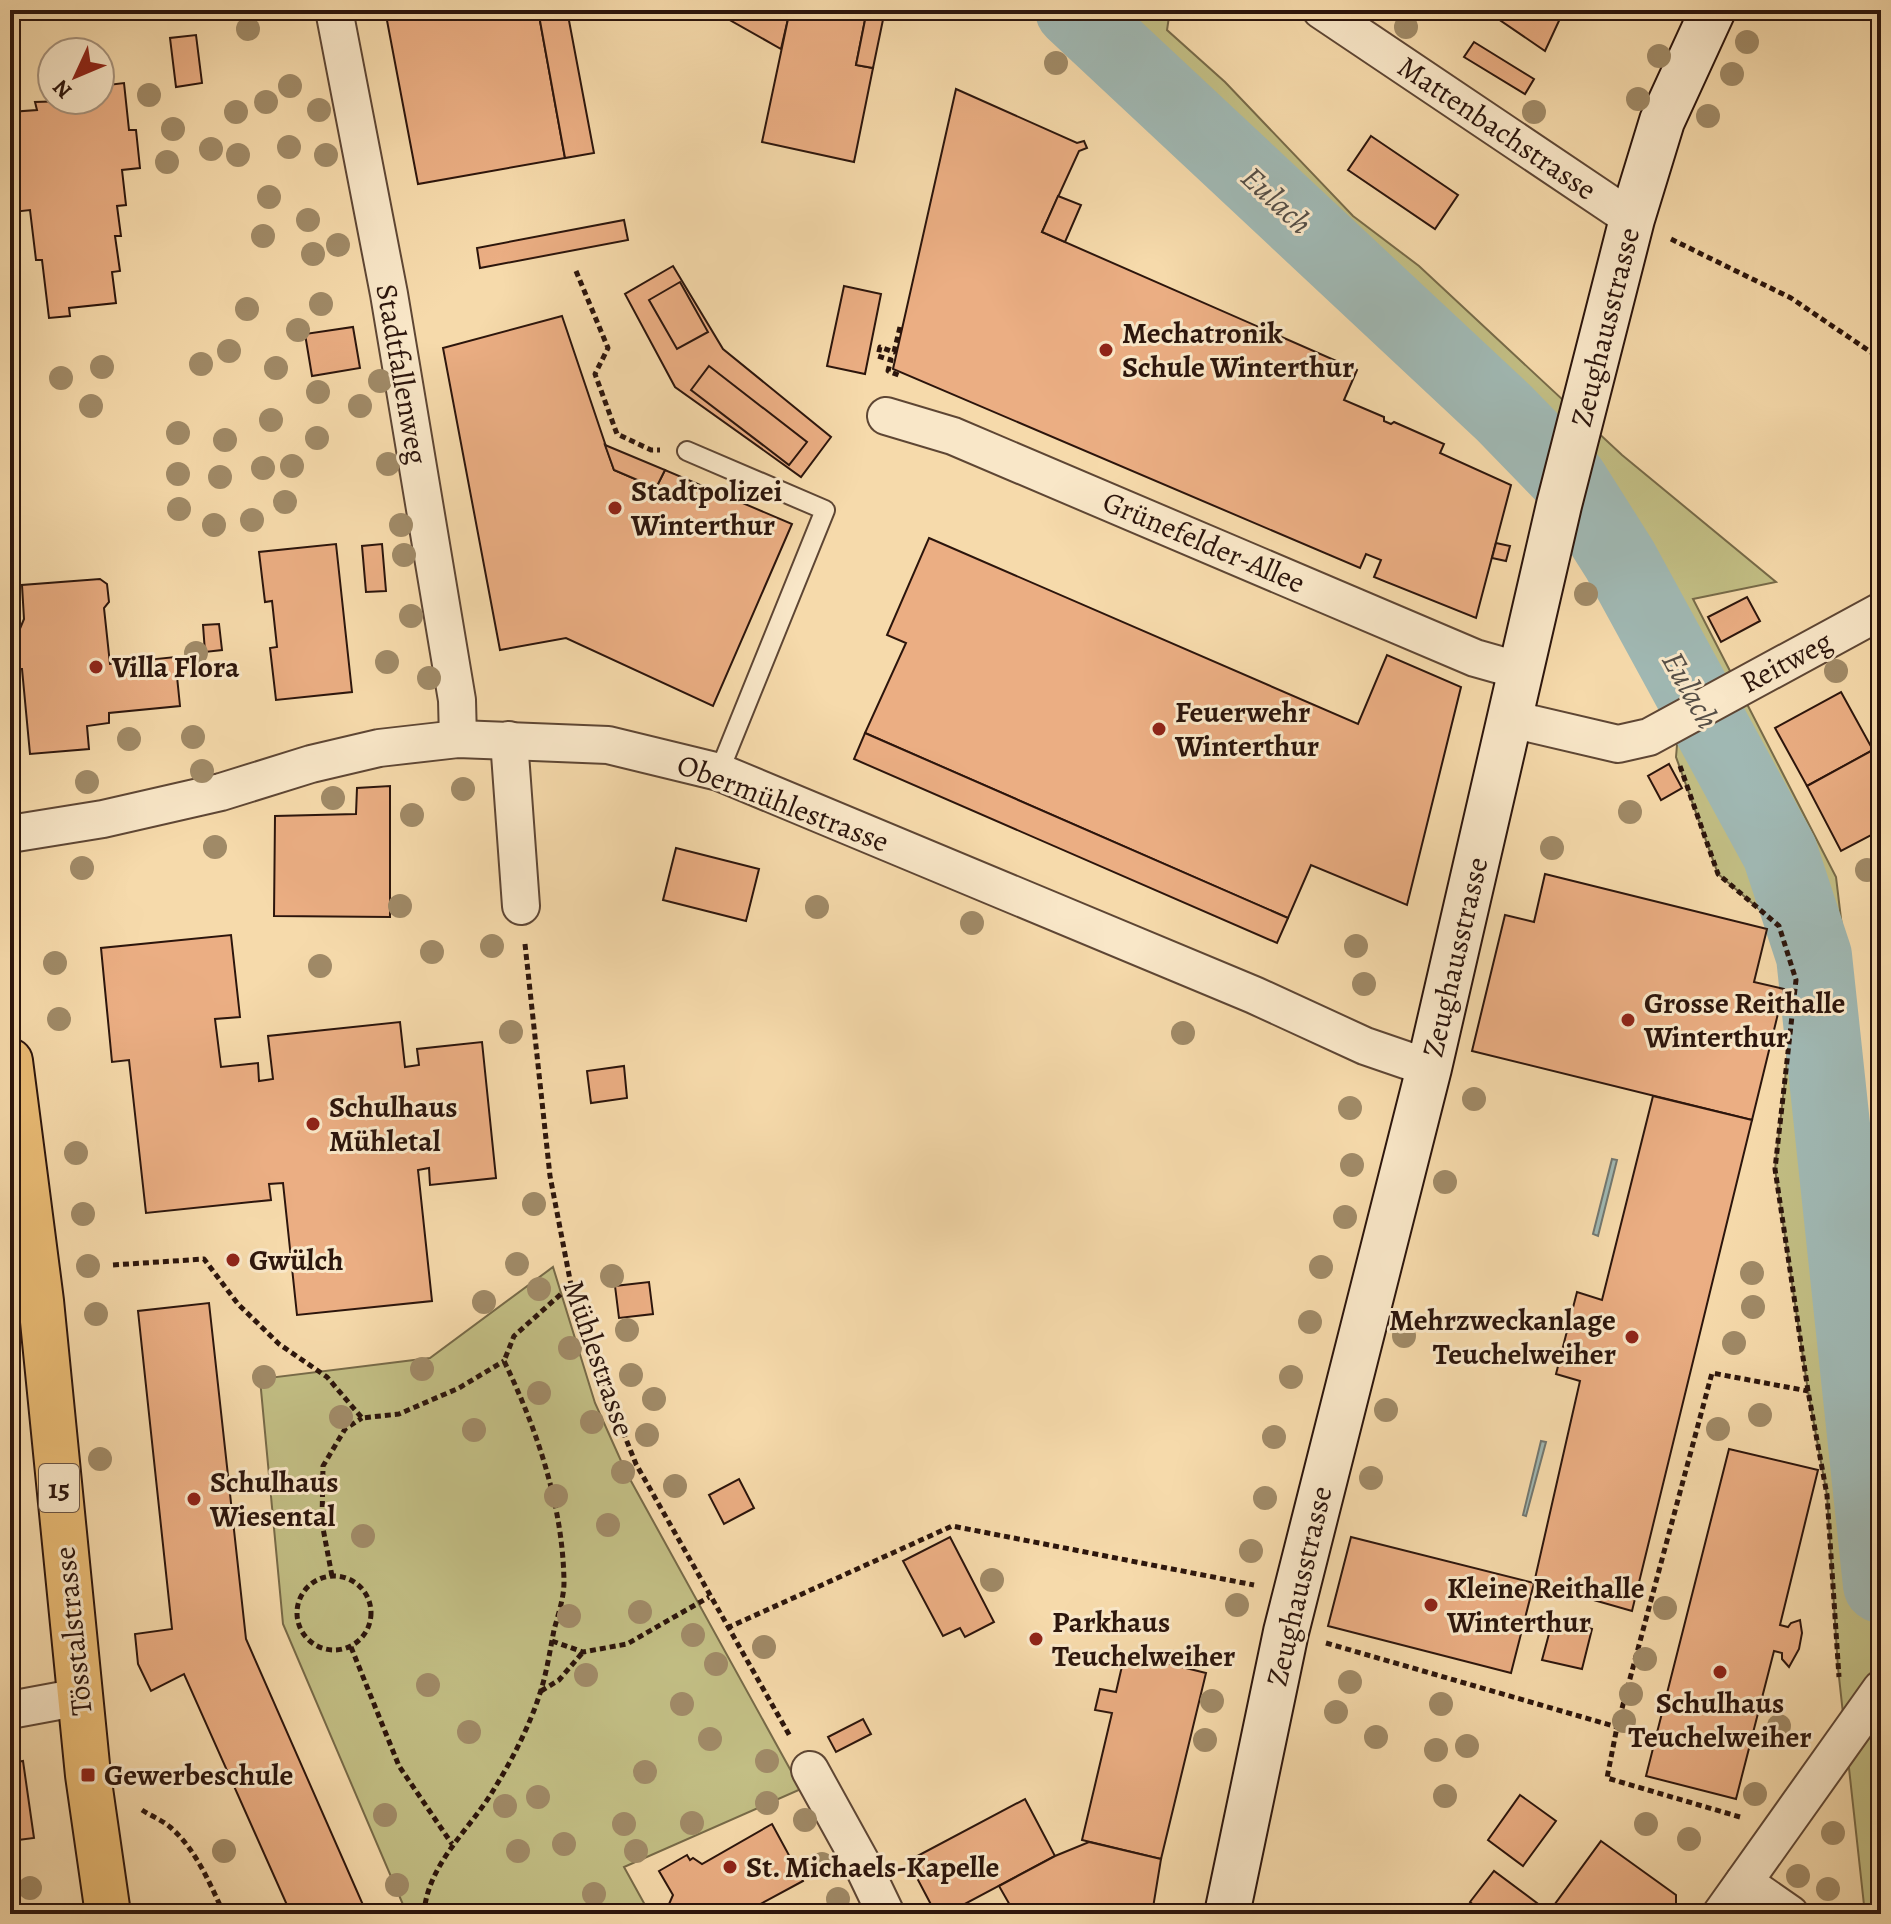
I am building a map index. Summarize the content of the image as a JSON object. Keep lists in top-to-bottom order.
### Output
{
  "streets": {
    "main road": ["15", "Tösstalstrasse"],
    "street": [
      "Mattenbachstrasse",
      "Zeughausstrasse",
      "Stadtfallenweg",
      "Grünefelder-Allee",
      "Reitweg",
      "Obermühlestrasse"
    ],
    "path": ["Mühlestrasse"]
  },
  "crossings": [
    ["Mattenbachstrasse", "Zeughausstrasse"],
    ["Zeughausstrasse", "Grünefelder-Allee"],
    ["Zeughausstrasse", "Reitweg"],
    ["Zeughausstrasse", "Obermühlestrasse"],
    ["Stadtfallenweg", "Obermühlestrasse"]
  ],
  "water": ["Eulach"],
  "places": {
    "other": [
      "Mechatronik Schule Winterthur",
      "Stadtpolizei Winterthur",
      "Villa Flora",
      "Feuerwehr Winterthur",
      "Grosse Reithalle Winterthur",
      "Schulhaus Mühletal",
      "Gwülch",
      "Mehrzweckanlage Teuchelweiher",
      "Schulhaus Wiesental",
      "Kleine Reithalle Winterthur",
      "Parkhaus Teuchelweiher",
      "Schulhaus Teuchelweiher",
      "St. Michaels-Kapelle"
    ],
    "transit": ["Gewerbeschule"]
  },
  "north": "bottom left"
}
